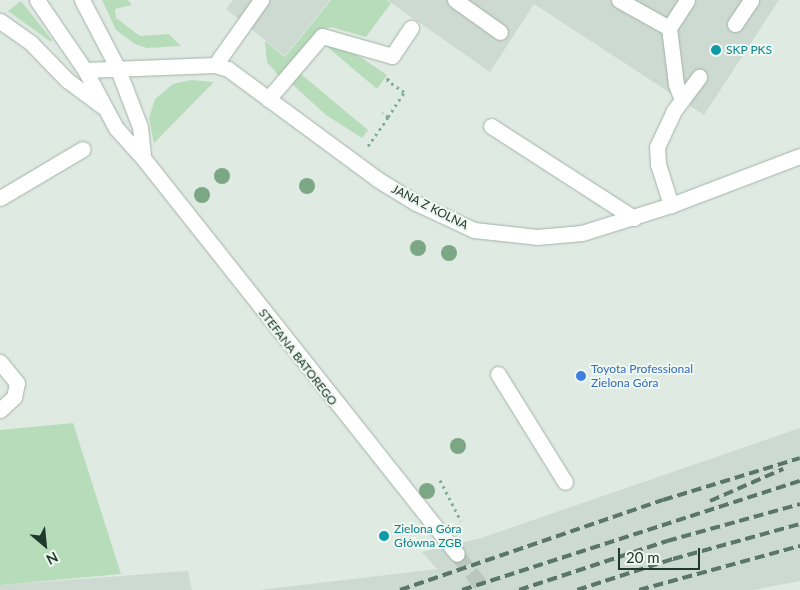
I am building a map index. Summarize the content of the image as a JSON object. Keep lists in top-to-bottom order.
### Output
{
  "streets": {
    "street": ["JANA Z KOLNA", "STEFANA BATOREGO"]
  },
  "crossings": [
    ["JANA Z KOLNA", "STEFANA BATOREGO"]
  ],
  "places": ["SKP PKS", "Toyota Professional Zielona Góra", "Zielona Góra Główna ZGB"],
  "scale_bar": "20 m",
  "north": "bottom right"
}
